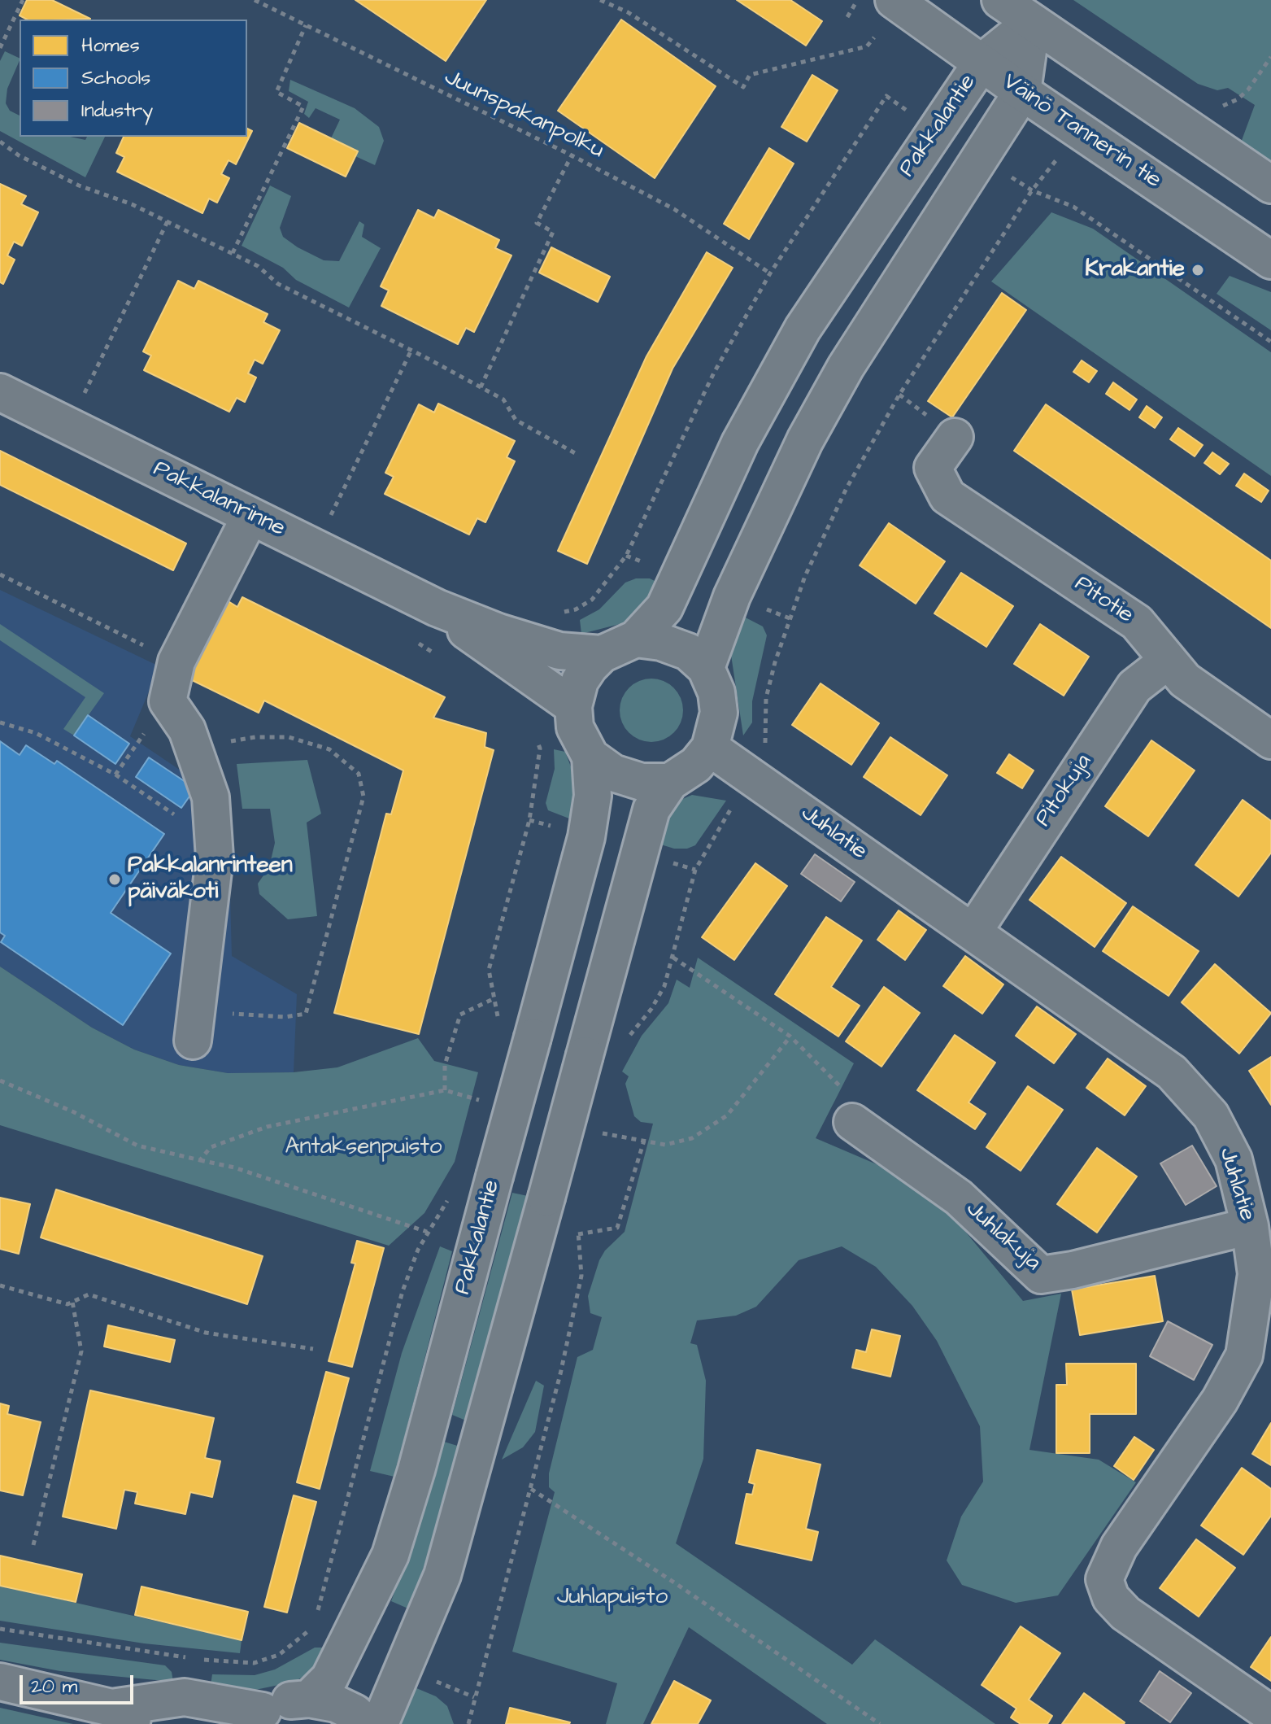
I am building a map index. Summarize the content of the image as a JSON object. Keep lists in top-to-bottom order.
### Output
{
  "streets": {
    "street": [
      "Pakkalantie",
      "Väinö Tannerin tie",
      "Pakkalanrinne",
      "Pitotie",
      "Pitokuja",
      "Juhlatie",
      "Juhlakuja"
    ],
    "path": ["Juunspakanpolku"]
  },
  "crossings": [
    ["Pakkalantie", "Väinö Tannerin tie"],
    ["Pakkalantie", "Pakkalanrinne"],
    ["Pakkalantie", "Juhlatie"],
    ["Pakkalanrinne", "Juhlatie"],
    ["Pitotie", "Pitokuja"],
    ["Pitokuja", "Juhlatie"],
    ["Juhlatie", "Juhlakuja"]
  ],
  "parks": ["Antaksenpuisto", "Juhlapuisto"],
  "places": ["Krakantie", "Pakkalanrinteen päiväkoti"],
  "legend": ["Homes", "Schools", "Industry"],
  "scale_bar": "20 m"
}
